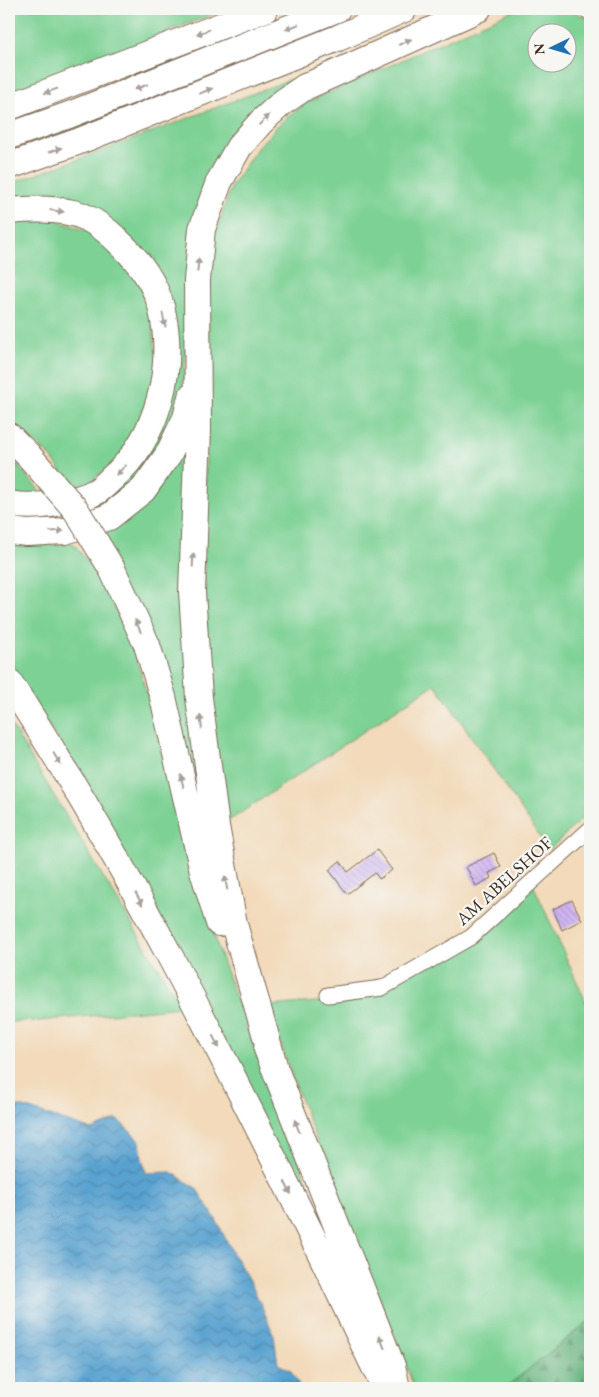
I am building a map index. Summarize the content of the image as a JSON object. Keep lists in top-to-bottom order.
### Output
{
  "streets": {
    "street": ["AM ABELSHOF"]
  },
  "north": "left"
}
